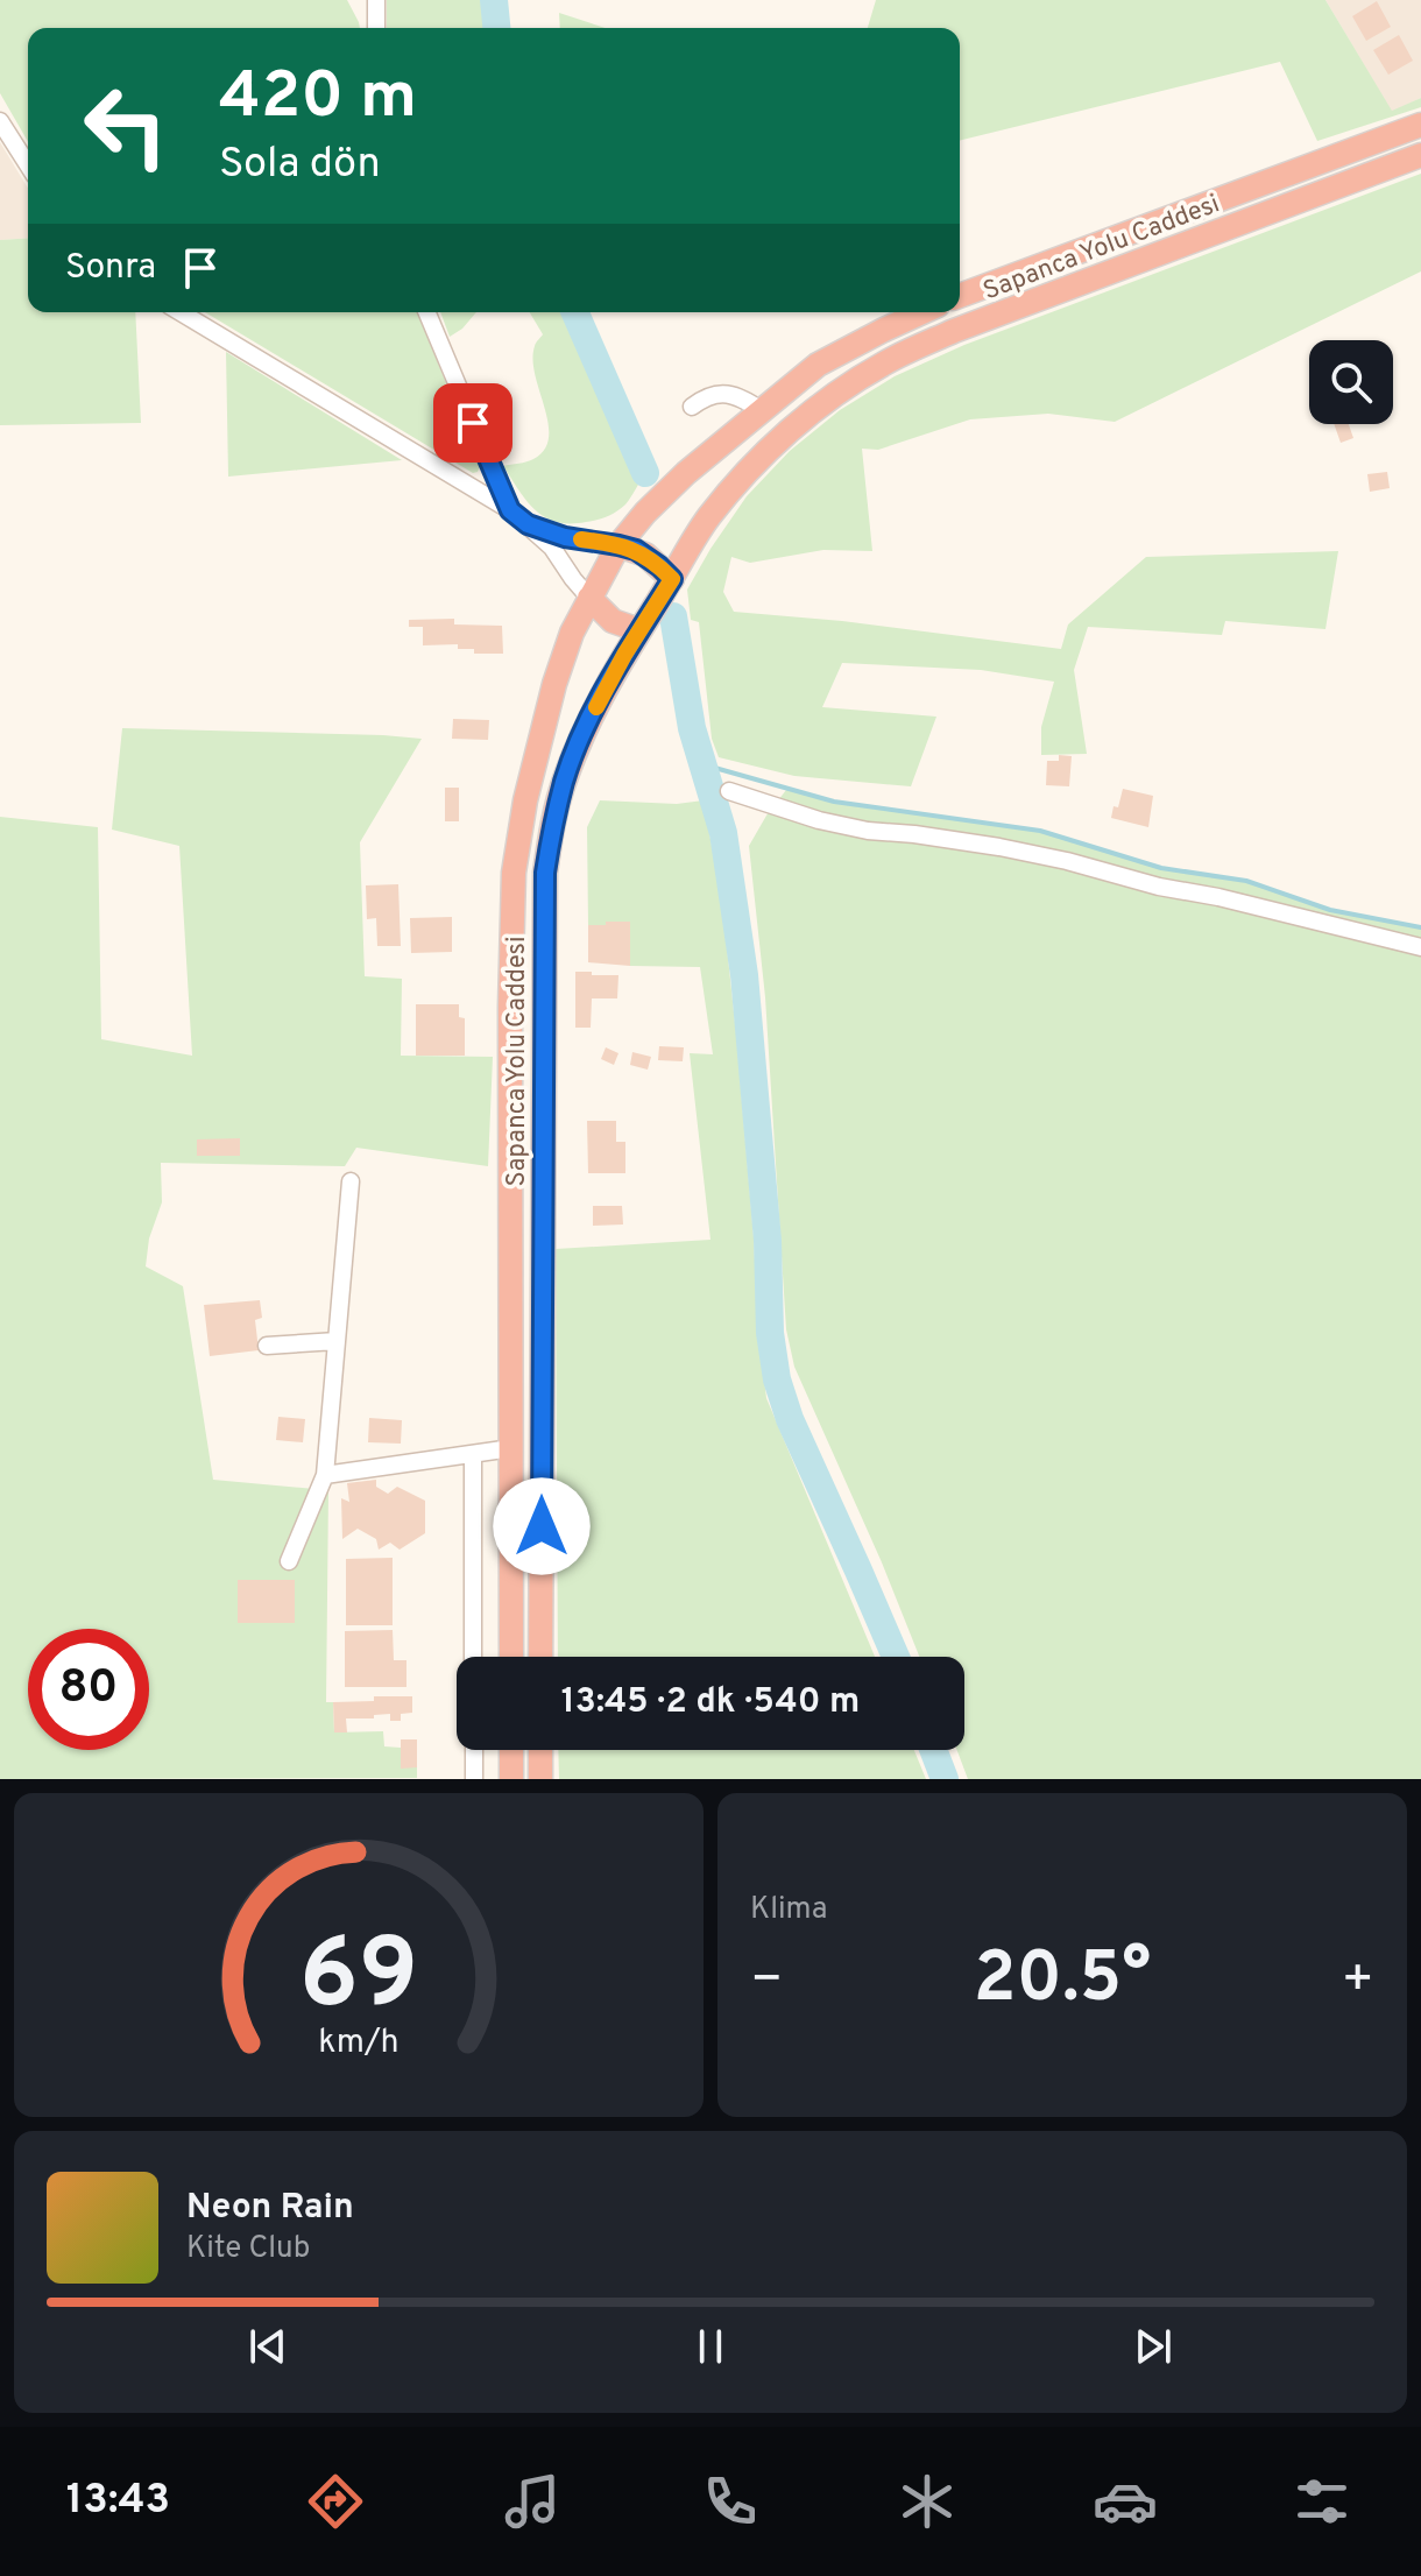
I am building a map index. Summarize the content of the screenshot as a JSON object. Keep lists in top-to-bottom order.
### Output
{
  "streets": {
    "highway": ["Sapanca Yolu Caddesi"]
  },
  "page": {
    "turn": ["420 m", "Sola dön"],
    "then": "Sonra",
    "limit": "80",
    "trip": "13:45 · 2 dk · 540 m",
    "tile": "Klima",
    "heat": ["−", "20.5°", "+"],
    "song": ["Neon Rain", "Kite Club"],
    "tabs": "13:43",
    "gauge": ["69", "km/h"]
  }
}
